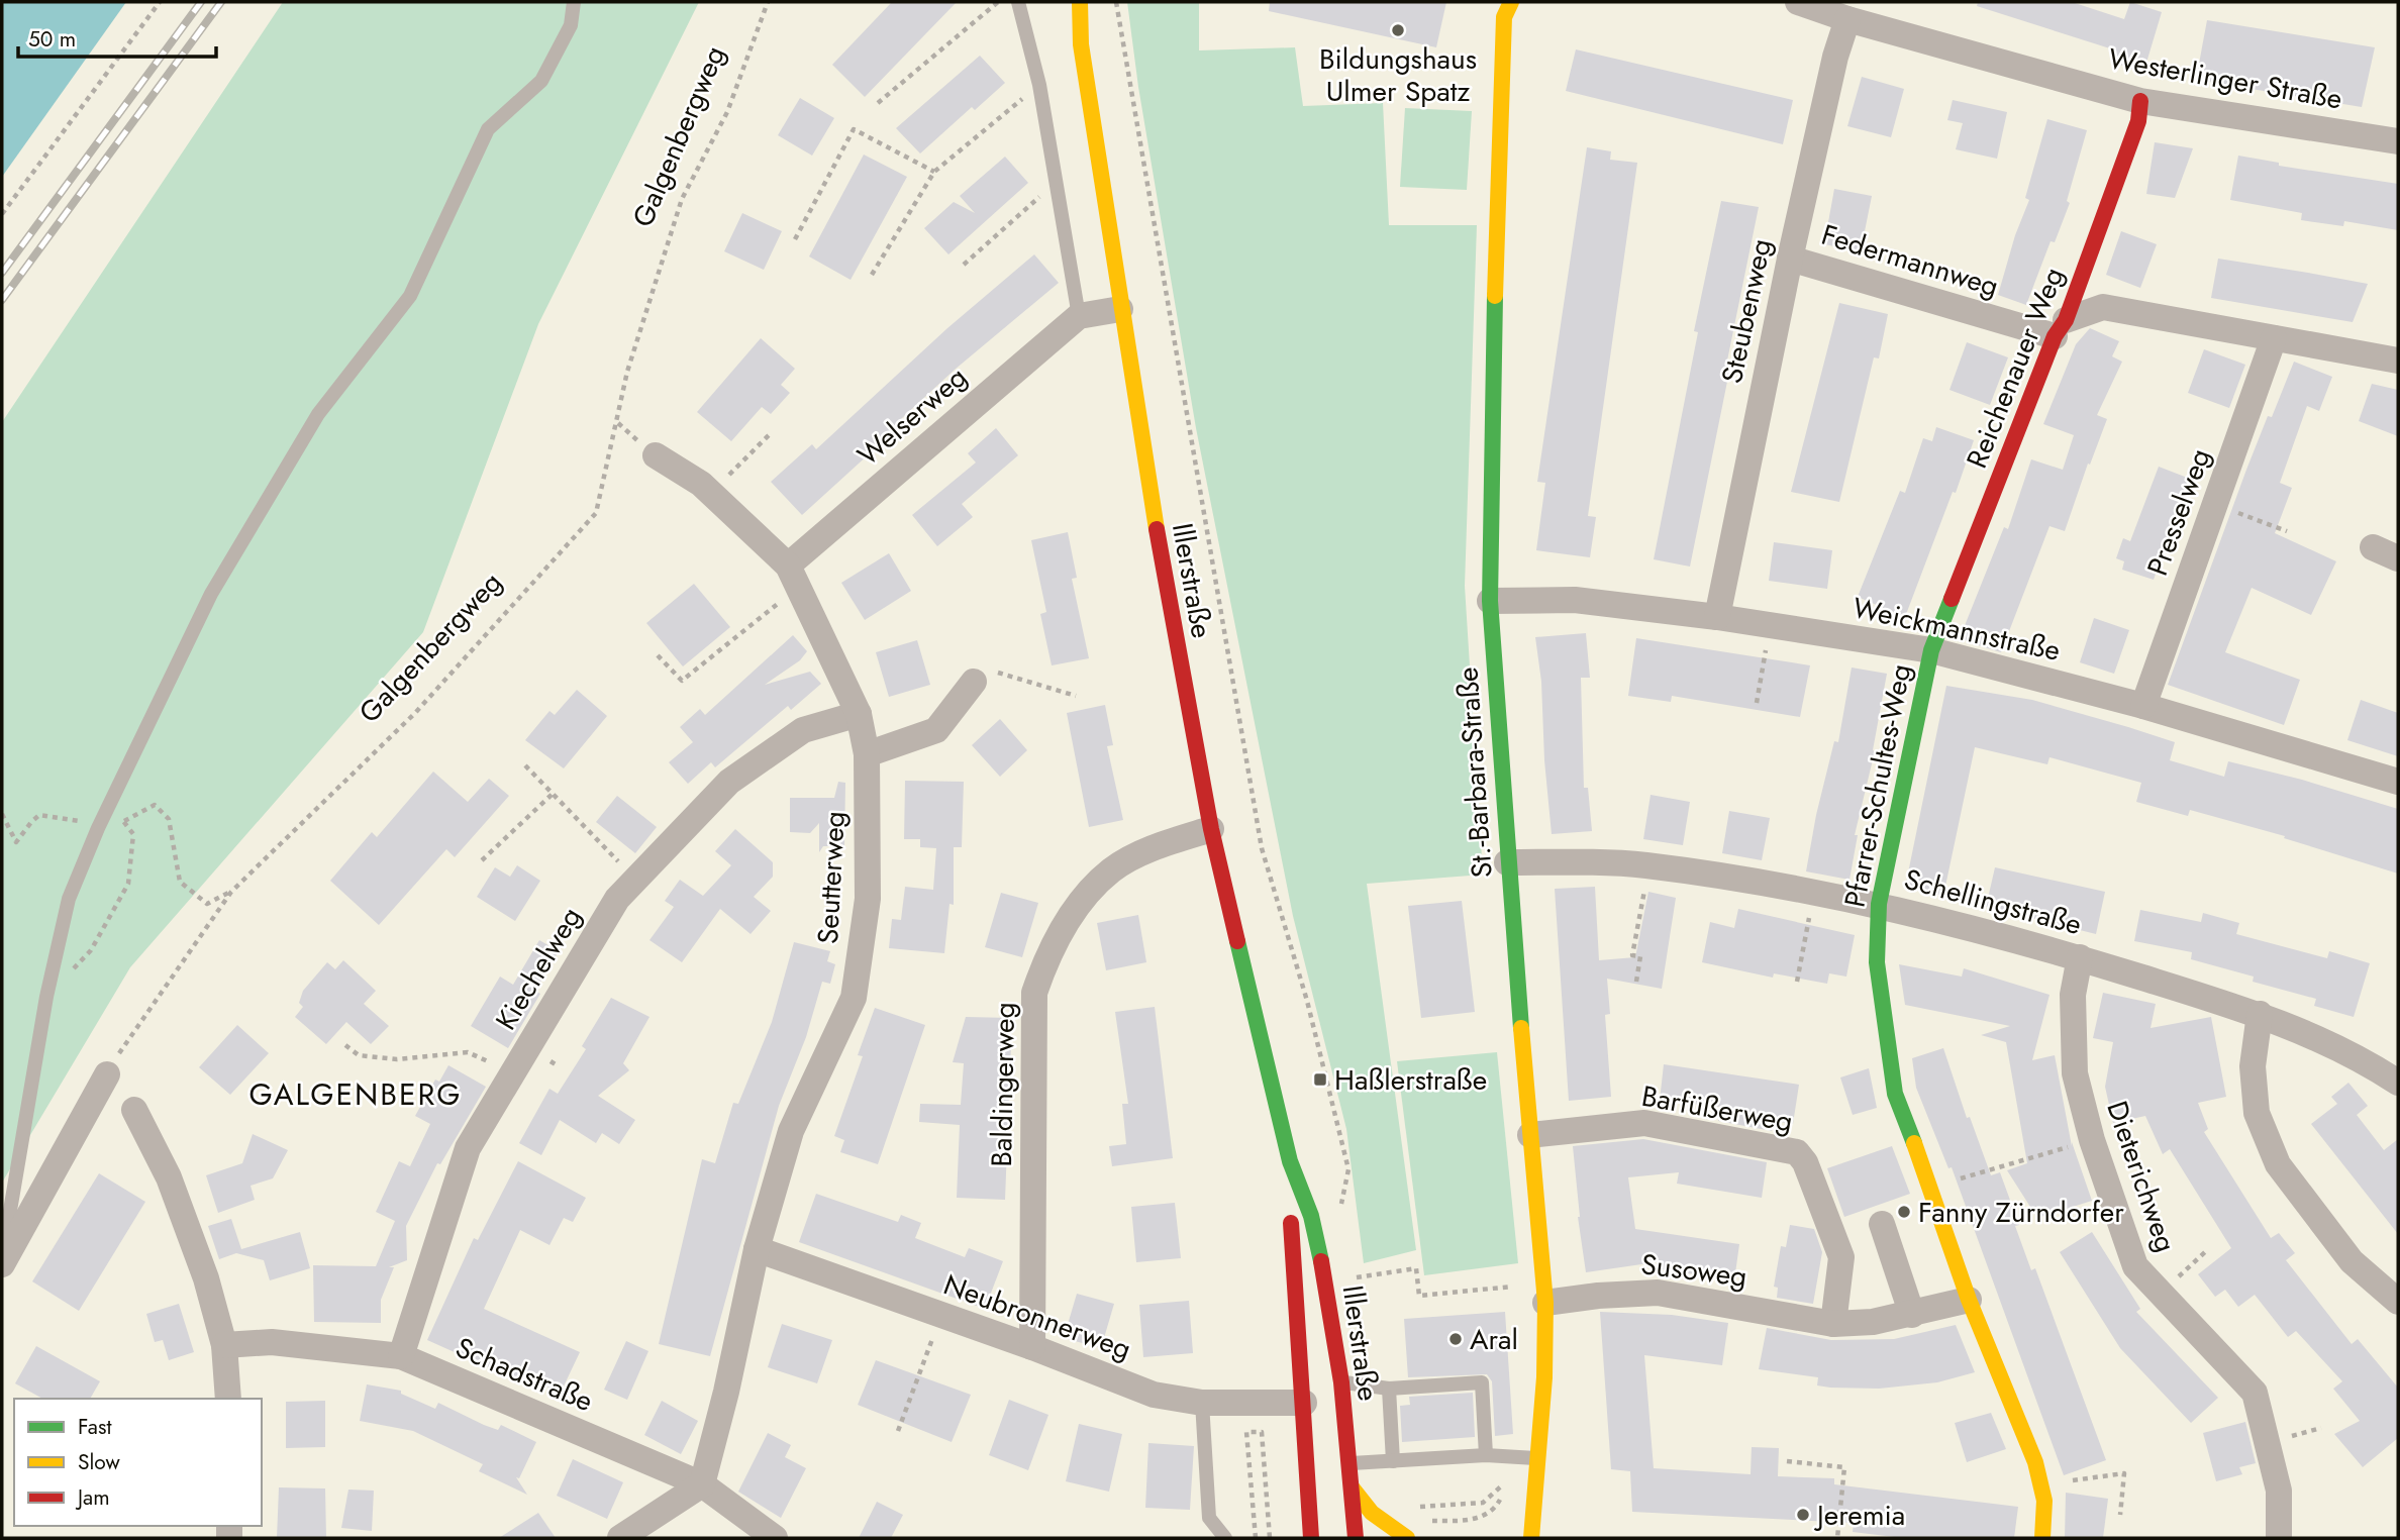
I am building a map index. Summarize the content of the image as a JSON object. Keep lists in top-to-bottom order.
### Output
{
  "streets": {
    "street": [
      "Westerlinger Straße",
      "Federmannweg",
      "Steubenweg",
      "Reichenauer Weg",
      "Welserweg",
      "Presselweg",
      "Illerstraße",
      "Weickmannstraße",
      "St.-Barbara-Straße",
      "Pfarrer-Schultes-Weg",
      "Seutterweg",
      "Schellingstraße",
      "Kiechelweg",
      "Baldingerweg",
      "Barfüßerweg",
      "Dieterichweg",
      "Susoweg",
      "Neubronnerweg",
      "Schadstraße"
    ],
    "path": ["Galgenbergweg"]
  },
  "crossings": [
    ["Westerlinger Straße", "Steubenweg"],
    ["Westerlinger Straße", "Reichenauer Weg"],
    ["Federmannweg", "Steubenweg"],
    ["Federmannweg", "Reichenauer Weg"],
    ["Steubenweg", "Weickmannstraße"],
    ["Reichenauer Weg", "Weickmannstraße"],
    ["Reichenauer Weg", "Pfarrer-Schultes-Weg"],
    ["Welserweg", "Seutterweg"],
    ["Presselweg", "Weickmannstraße"],
    ["Illerstraße", "Baldingerweg"],
    ["Illerstraße", "Neubronnerweg"],
    ["Weickmannstraße", "St.-Barbara-Straße"],
    ["Weickmannstraße", "Pfarrer-Schultes-Weg"],
    ["St.-Barbara-Straße", "Schellingstraße"],
    ["St.-Barbara-Straße", "Barfüßerweg"],
    ["St.-Barbara-Straße", "Susoweg"],
    ["Pfarrer-Schultes-Weg", "Schellingstraße"],
    ["Pfarrer-Schultes-Weg", "Susoweg"],
    ["Seutterweg", "Kiechelweg"],
    ["Seutterweg", "Neubronnerweg"],
    ["Seutterweg", "Schadstraße"],
    ["Schellingstraße", "Dieterichweg"],
    ["Kiechelweg", "Schadstraße"],
    ["Baldingerweg", "Neubronnerweg"],
    ["Barfüßerweg", "Susoweg"]
  ],
  "districts": ["GALGENBERG"],
  "places": {
    "other": [
      "Bildungshaus Ulmer Spatz",
      "Fanny Zürndorfer",
      "Aral",
      "Jeremia"
    ],
    "transit": ["Haßlerstraße"]
  },
  "legend": ["Fast", "Slow", "Jam"],
  "scale_bar": "50 m"
}
